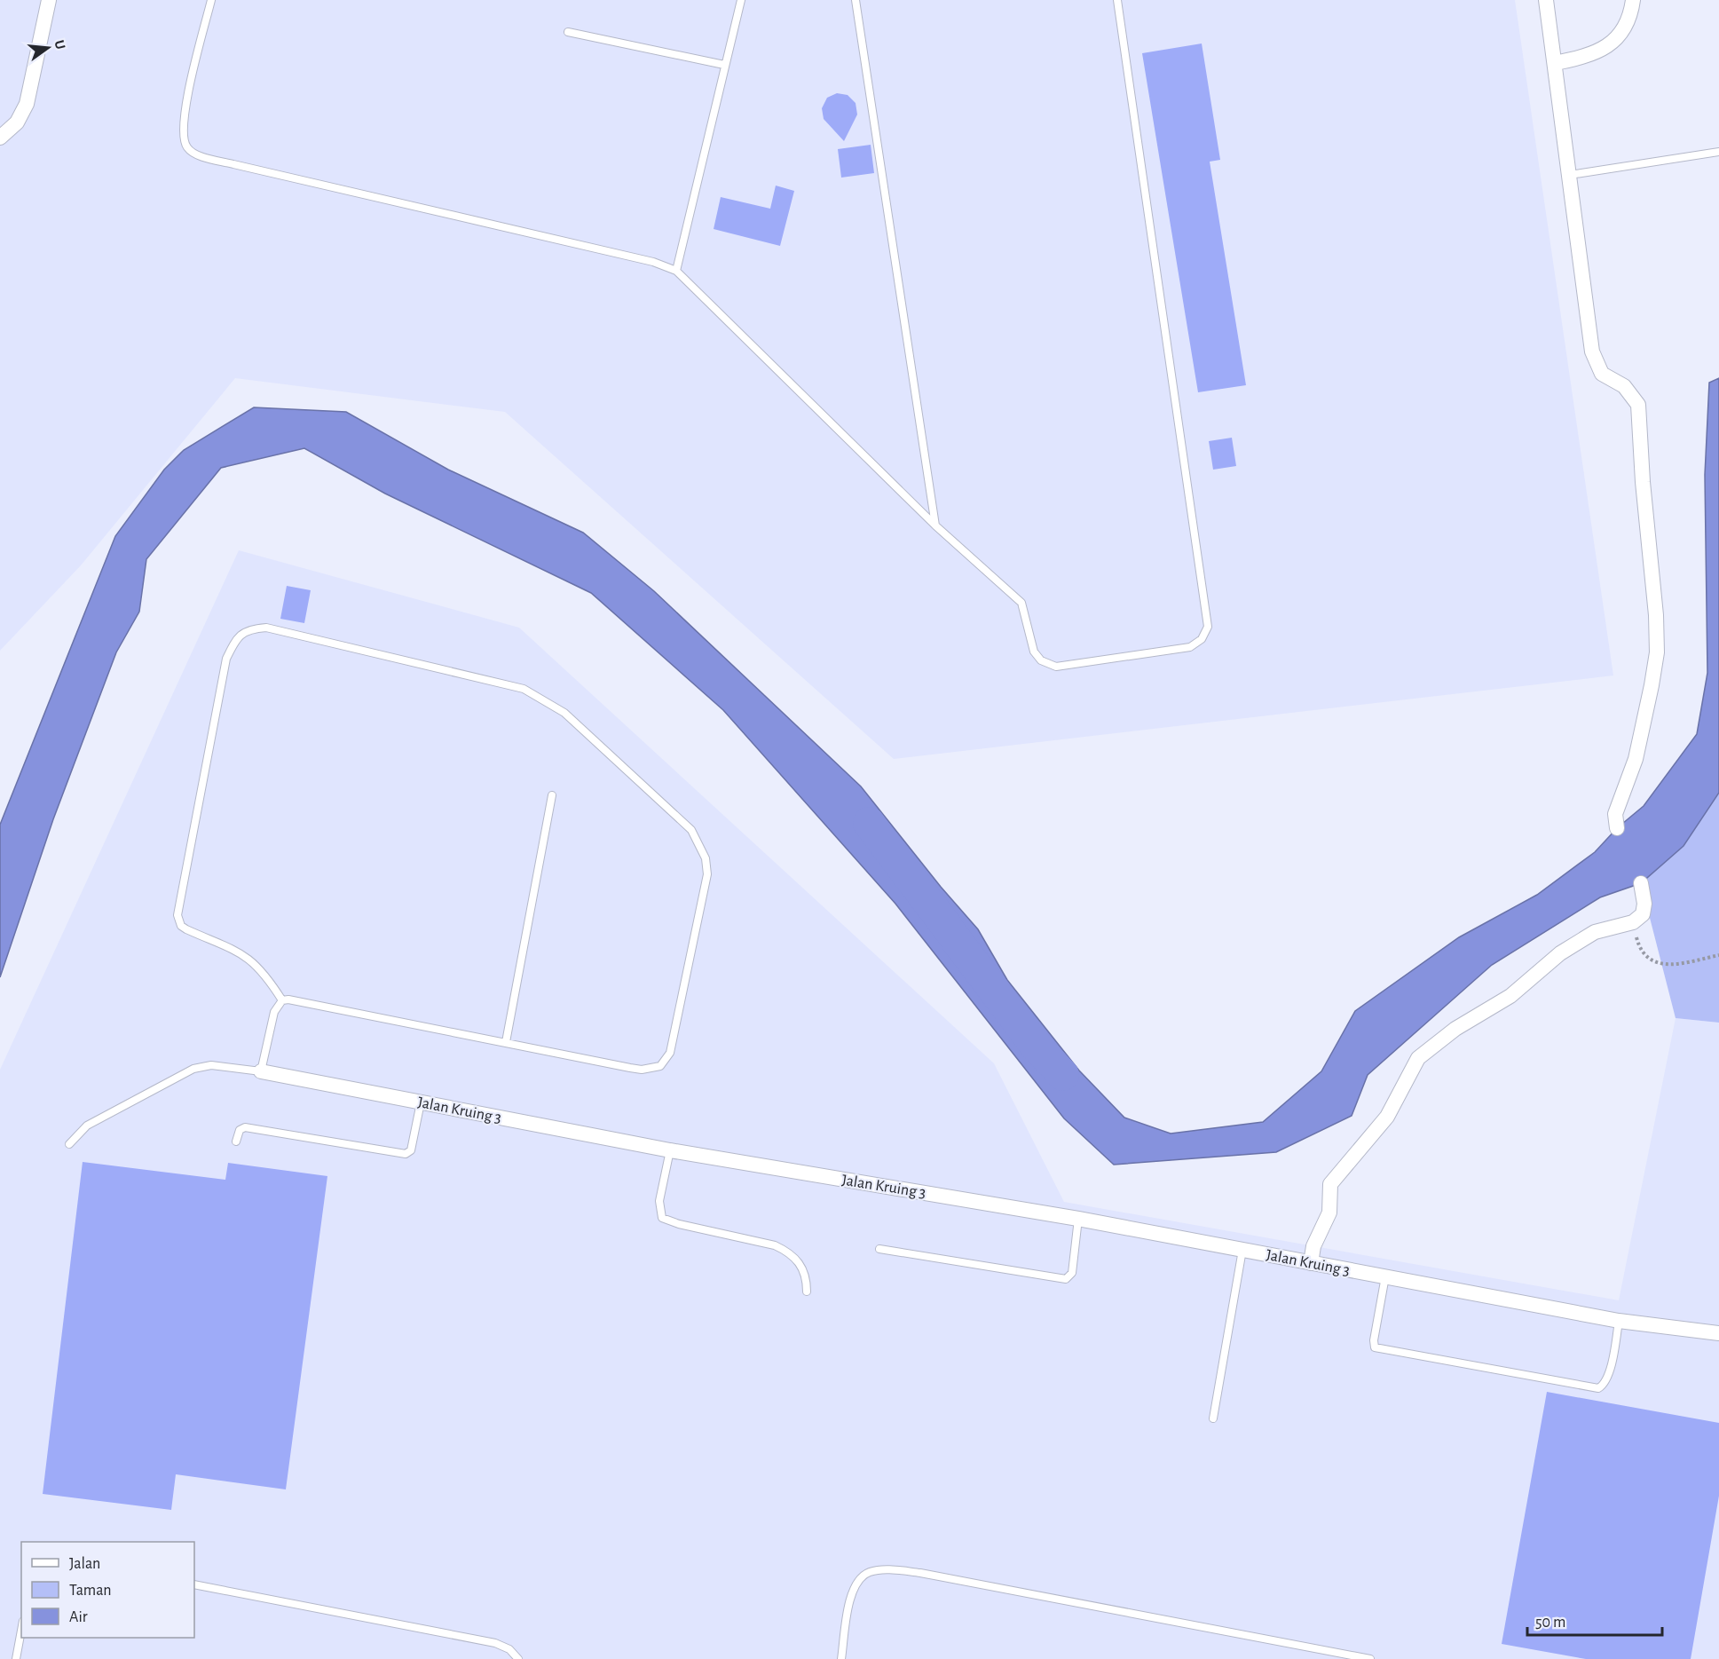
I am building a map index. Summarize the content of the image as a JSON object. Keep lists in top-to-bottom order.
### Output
{
  "streets": {
    "street": ["Jalan Kruing 3"]
  },
  "legend": ["Jalan", "Taman", "Air"],
  "scale_bar": "50 m",
  "north": "right"
}
